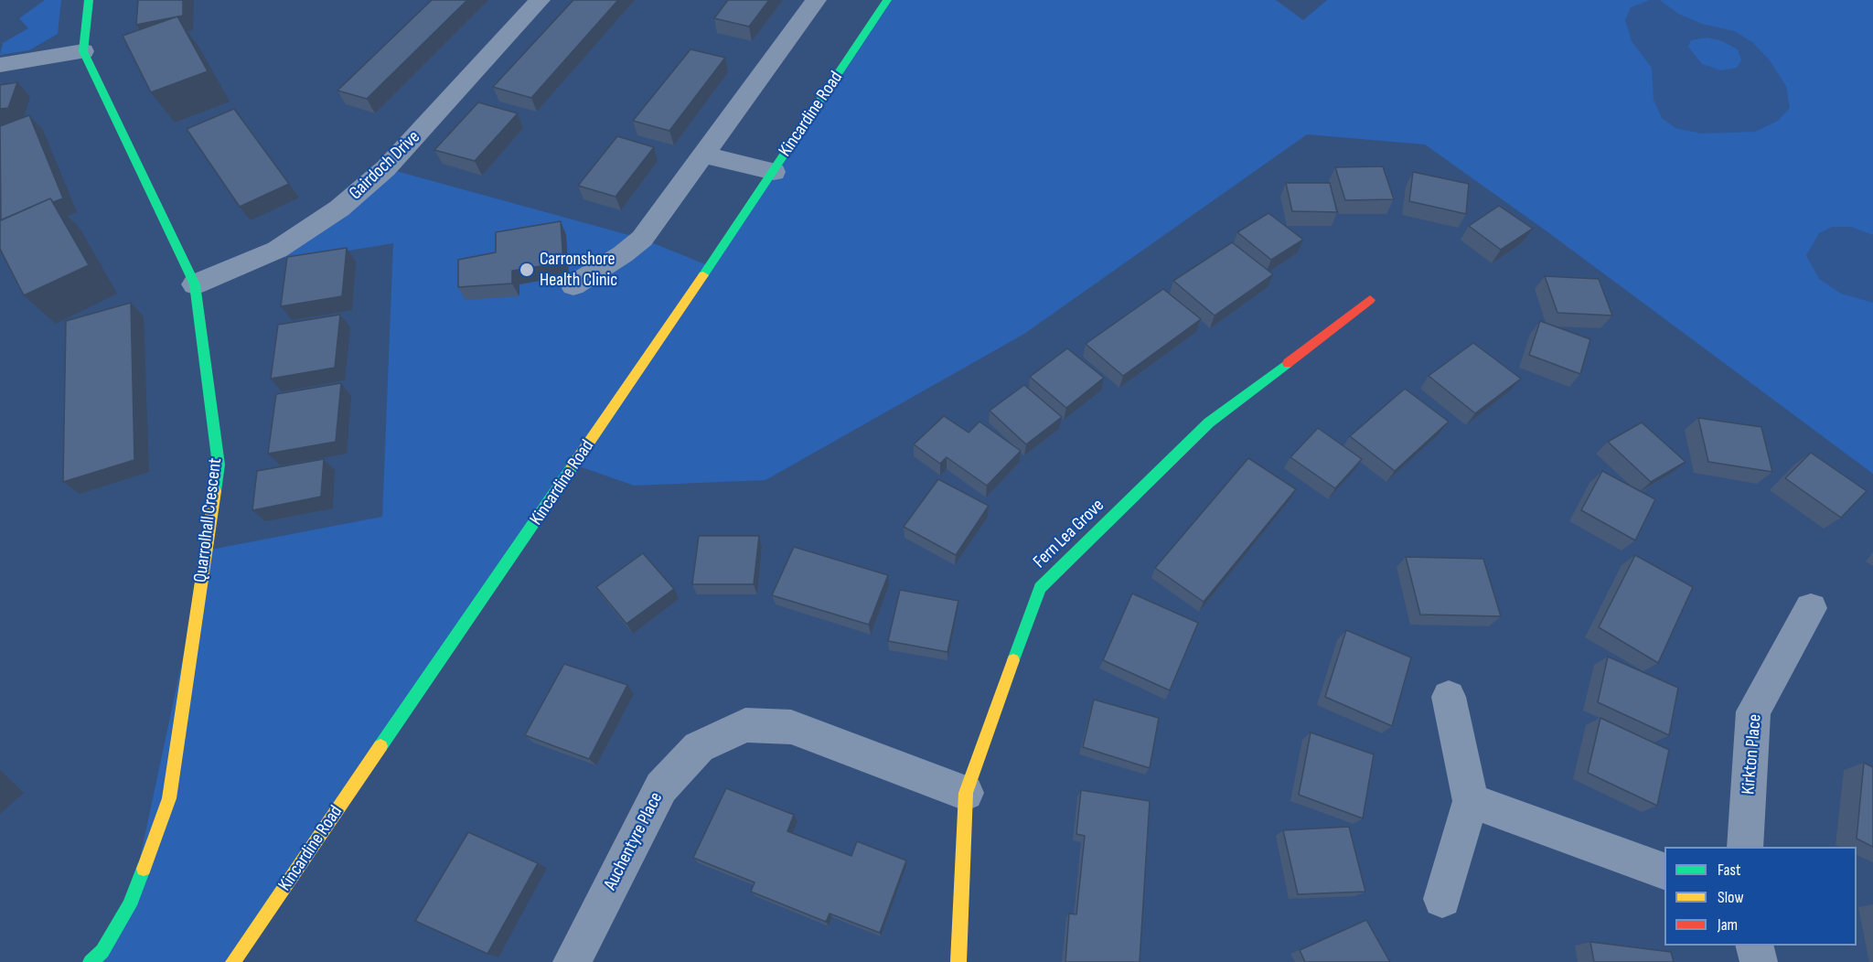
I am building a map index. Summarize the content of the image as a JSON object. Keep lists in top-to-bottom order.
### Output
{
  "streets": {
    "street": [
      "Kincardine Road",
      "Gairdoch Drive",
      "Quarrolhall Crescent",
      "Fern Lea Grove",
      "Kirkton Place",
      "Auchentyre Place"
    ]
  },
  "crossings": [
    ["Gairdoch Drive", "Quarrolhall Crescent"],
    ["Fern Lea Grove", "Auchentyre Place"]
  ],
  "places": ["Carronshore Health Clinic"],
  "legend": ["Fast", "Slow", "Jam"]
}
